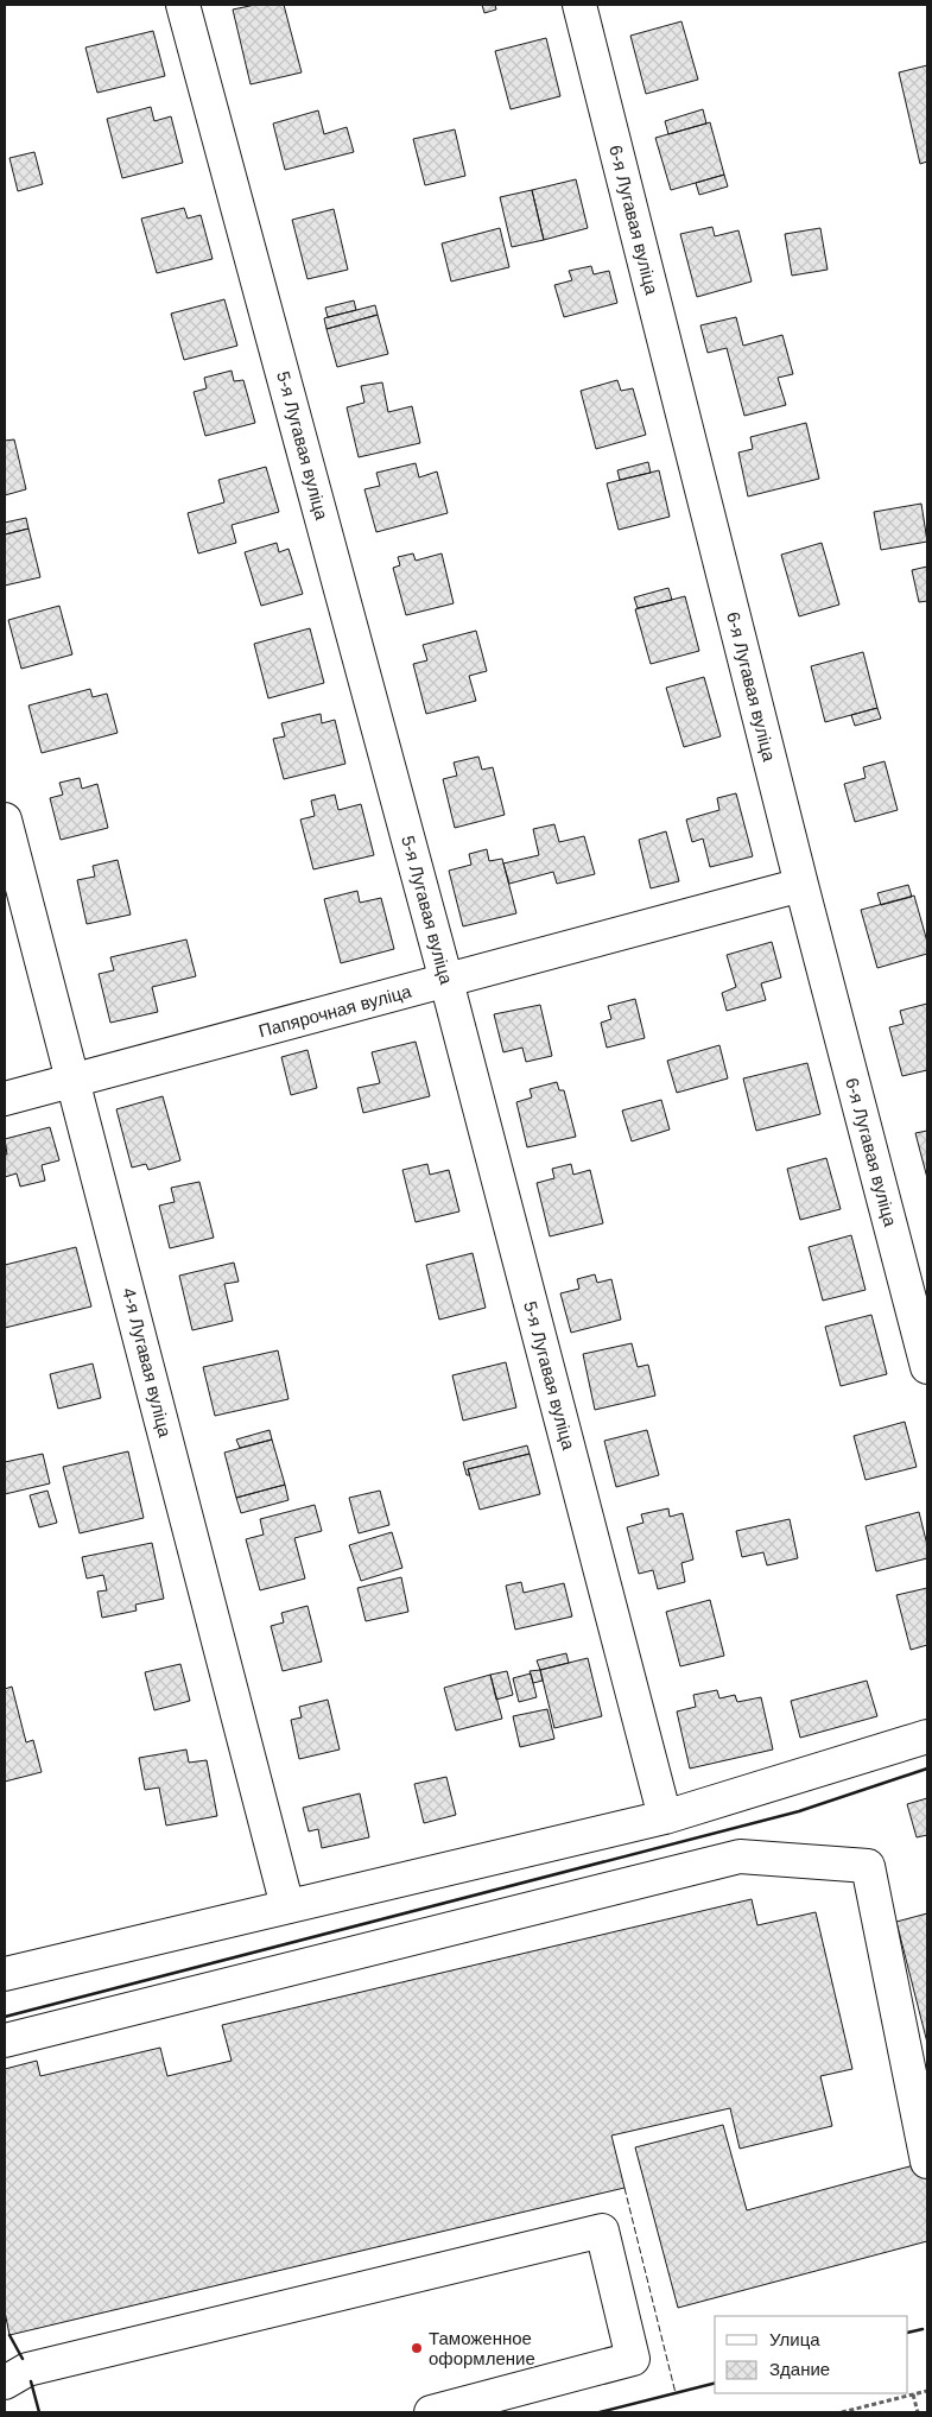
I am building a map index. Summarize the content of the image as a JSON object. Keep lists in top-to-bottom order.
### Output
{
  "streets": {
    "street": [
      "6-я Лугавая вуліца",
      "5-я Лугавая вуліца",
      "Папярочная вуліца",
      "4-я Лугавая вуліца"
    ]
  },
  "crossings": [
    ["6-я Лугавая вуліца", "Папярочная вуліца"],
    ["5-я Лугавая вуліца", "Папярочная вуліца"],
    ["Папярочная вуліца", "4-я Лугавая вуліца"]
  ],
  "places": ["Таможенное оформление"],
  "legend": ["Улица", "Здание"]
}
